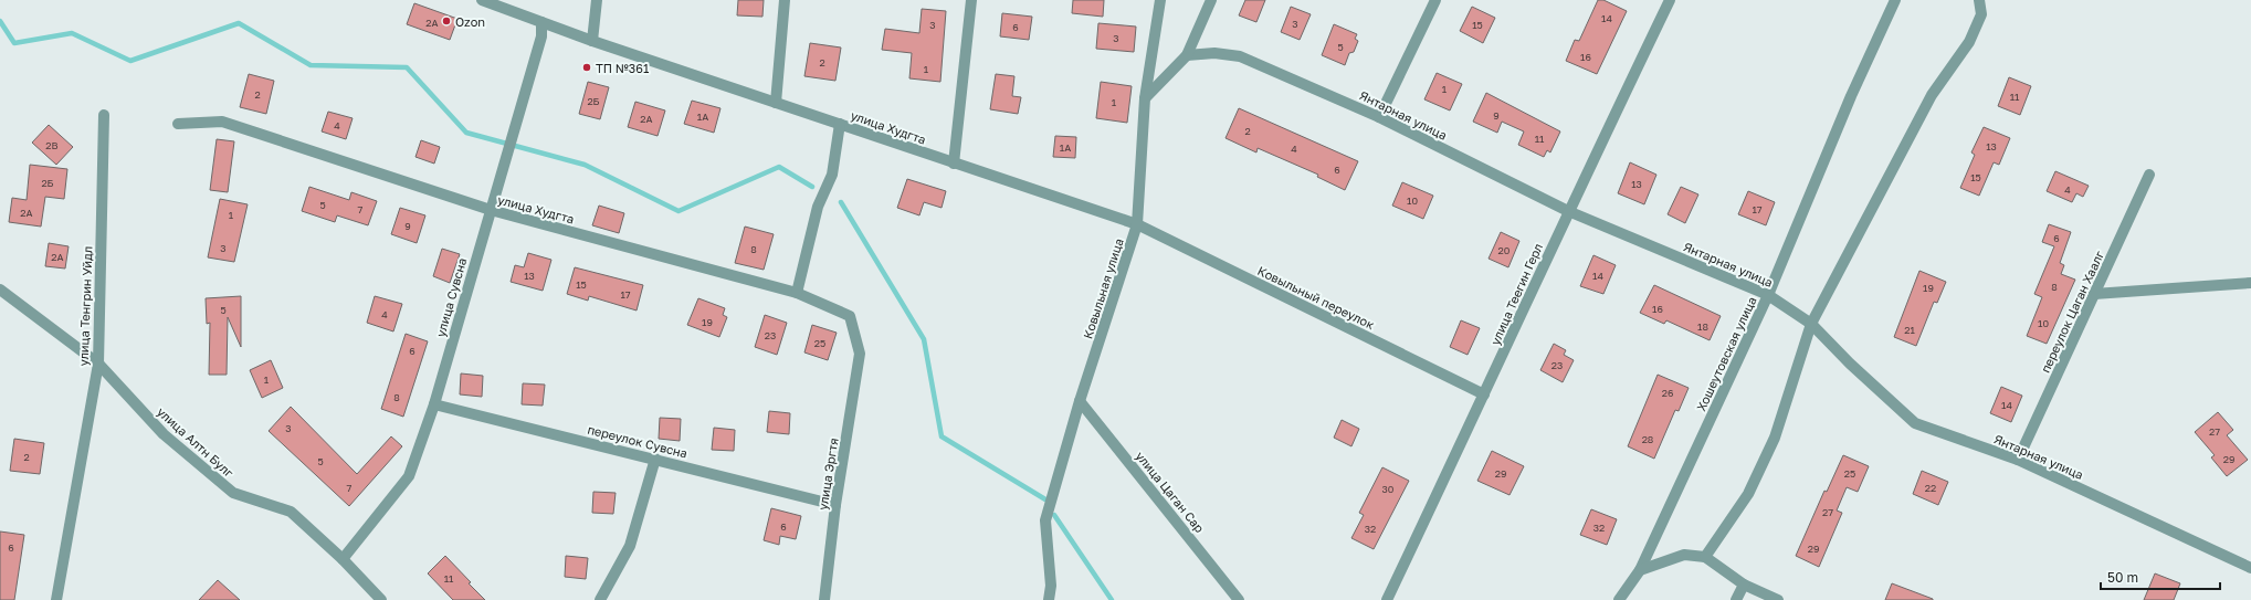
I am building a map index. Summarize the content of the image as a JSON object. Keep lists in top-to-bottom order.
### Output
{
  "streets": {
    "street": [
      "Янтарная улица",
      "улица Худгта",
      "Ковыльная улица",
      "улица Теегин Герл",
      "улица Сувсна",
      "Ковыльный переулок",
      "улица Тенгрин Уйдл",
      "переулок Цаган Хаалг",
      "Хошеутовская улица",
      "переулок Сувсна",
      "улица Алтн Булг",
      "улица Эргтя",
      "улица Цаган Сар"
    ]
  },
  "crossings": [
    ["Янтарная улица", "улица Теегин Герл"],
    ["Янтарная улица", "переулок Цаган Хаалг"],
    ["Янтарная улица", "Хошеутовская улица"],
    ["улица Худгта", "Ковыльная улица"],
    ["улица Худгта", "улица Сувсна"],
    ["улица Худгта", "Ковыльный переулок"],
    ["улица Худгта", "улица Эргтя"],
    ["Ковыльная улица", "Ковыльный переулок"],
    ["Ковыльная улица", "улица Цаган Сар"],
    ["улица Теегин Герл", "Ковыльный переулок"],
    ["улица Сувсна", "переулок Сувсна"],
    ["улица Сувсна", "улица Алтн Булг"],
    ["улица Тенгрин Уйдл", "улица Алтн Булг"],
    ["переулок Сувсна", "улица Эргтя"]
  ],
  "places": ["Ozon", "ТП №361"],
  "house_numbers": [
    "14",
    "2А",
    "3",
    "3",
    "15",
    "6",
    "3",
    "5",
    "16",
    "2",
    "1",
    "1",
    "2",
    "11",
    "2Б",
    "1",
    "9",
    "1А",
    "2А",
    "4",
    "2",
    "11",
    "2В",
    "13",
    "1А",
    "4",
    "6",
    "15",
    "2Б",
    "13",
    "4",
    "10",
    "5",
    "7",
    "17",
    "2А",
    "1",
    "9",
    "6",
    "3",
    "8",
    "20",
    "2А",
    "13",
    "14",
    "15",
    "8",
    "19",
    "17",
    "16",
    "5",
    "4",
    "19",
    "10",
    "18",
    "21",
    "23",
    "25",
    "6",
    "23",
    "1",
    "26",
    "8",
    "14",
    "3",
    "27",
    "28",
    "2",
    "29",
    "5",
    "29",
    "25",
    "7",
    "22",
    "30",
    "27",
    "6",
    "32",
    "32",
    "6",
    "29",
    "11"
  ],
  "scale_bar": "50 m"
}
